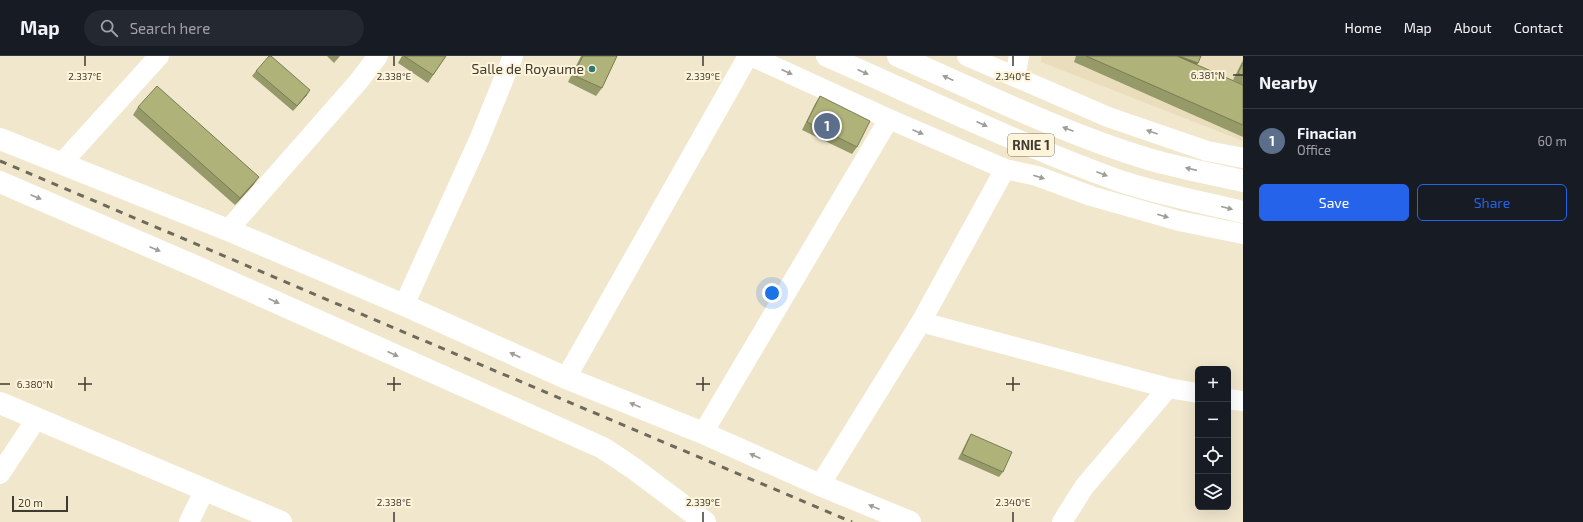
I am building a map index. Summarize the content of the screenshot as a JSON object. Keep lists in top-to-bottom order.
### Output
{
  "streets": {
    "main road": ["RNIE 1"]
  },
  "places": ["Salle de Royaume"],
  "scale_bar": "20 m",
  "page": {
    "header": "Map",
    "search": "Search here",
    "nav": [
      "Home",
      "Map",
      "About",
      "Contact"
    ],
    "heading": "Nearby",
    "list": [
      {
        "mark": "1",
        "name": "Finacian",
        "note": "Office",
        "value": "60 m"
      }
    ],
    "pins": "1",
    "buttons": ["Save", "Share"],
    "map_buttons": ["+", "−"],
    "scale": "20 m"
  },
  "coordinates": [
    "6.381°N",
    "2.337°E",
    "2.338°E",
    "2.339°E",
    "2.340°E",
    "6.380°N"
  ]
}
